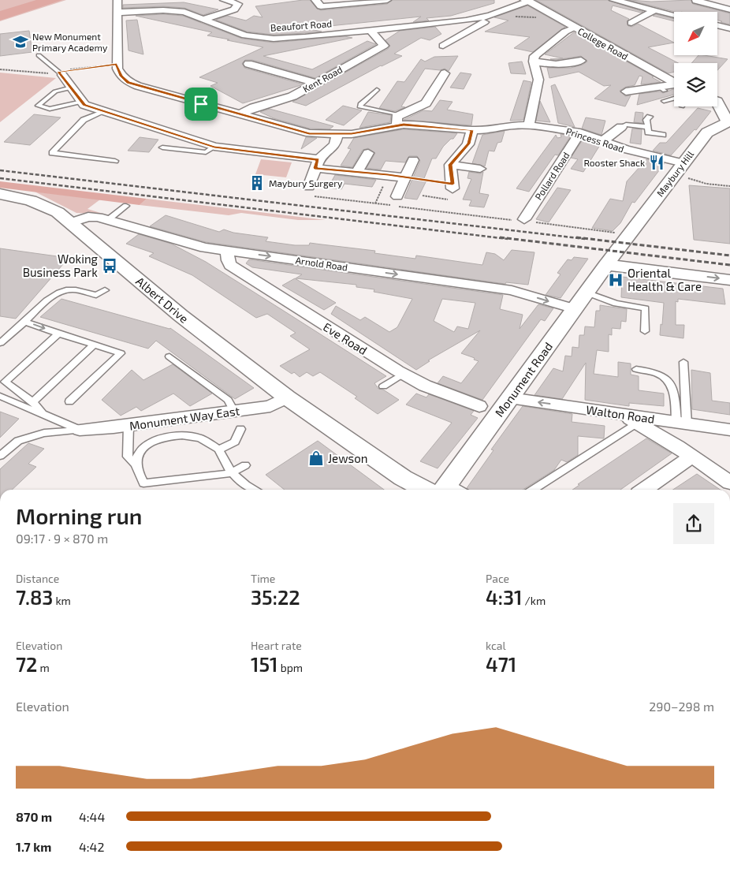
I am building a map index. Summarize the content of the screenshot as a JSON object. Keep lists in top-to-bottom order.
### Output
{
  "streets": {
    "street": [
      "Beaufort Road",
      "College Road",
      "Kent Road",
      "Princess Road",
      "Maybury Hill",
      "Pollard Road",
      "Arnold Road",
      "Albert Drive",
      "Eve Road",
      "Monument Road",
      "Walton Road",
      "Monument Way East"
    ]
  },
  "crossings": [
    ["Beaufort Road", "Kent Road"],
    ["Kent Road", "Princess Road"],
    ["Princess Road", "Maybury Hill"],
    ["Princess Road", "Pollard Road"],
    ["Maybury Hill", "Monument Road"],
    ["Arnold Road", "Albert Drive"],
    ["Arnold Road", "Eve Road"],
    ["Arnold Road", "Monument Road"],
    ["Albert Drive", "Monument Way East"],
    ["Monument Road", "Walton Road"]
  ],
  "places": {
    "school or university": ["New Monument Primary Academy"],
    "restaurant": ["Rooster Shack"],
    "building": ["Maybury Surgery"],
    "bus stop": ["Woking Business Park"],
    "hospital": ["Oriental Health & Care"],
    "shop": ["Jewson"]
  },
  "north": "bottom left",
  "page": {
    "heading": ["Morning run", "09:17 · 9 × 870 m"],
    "stats": [
      ["Distance", "7.83 km"],
      ["Time", "35:22"],
      ["Pace", "4:31 /km"],
      ["Elevation", "72 m"],
      ["Heart rate", "151 bpm"],
      ["kcal", "471"]
    ],
    "chart": ["Elevation", "290–298 m"],
    "list": [
      {
        "name": "870 m",
        "note": "4:44"
      },
      {
        "name": "1.7 km",
        "note": "4:42"
      }
    ]
  }
}
